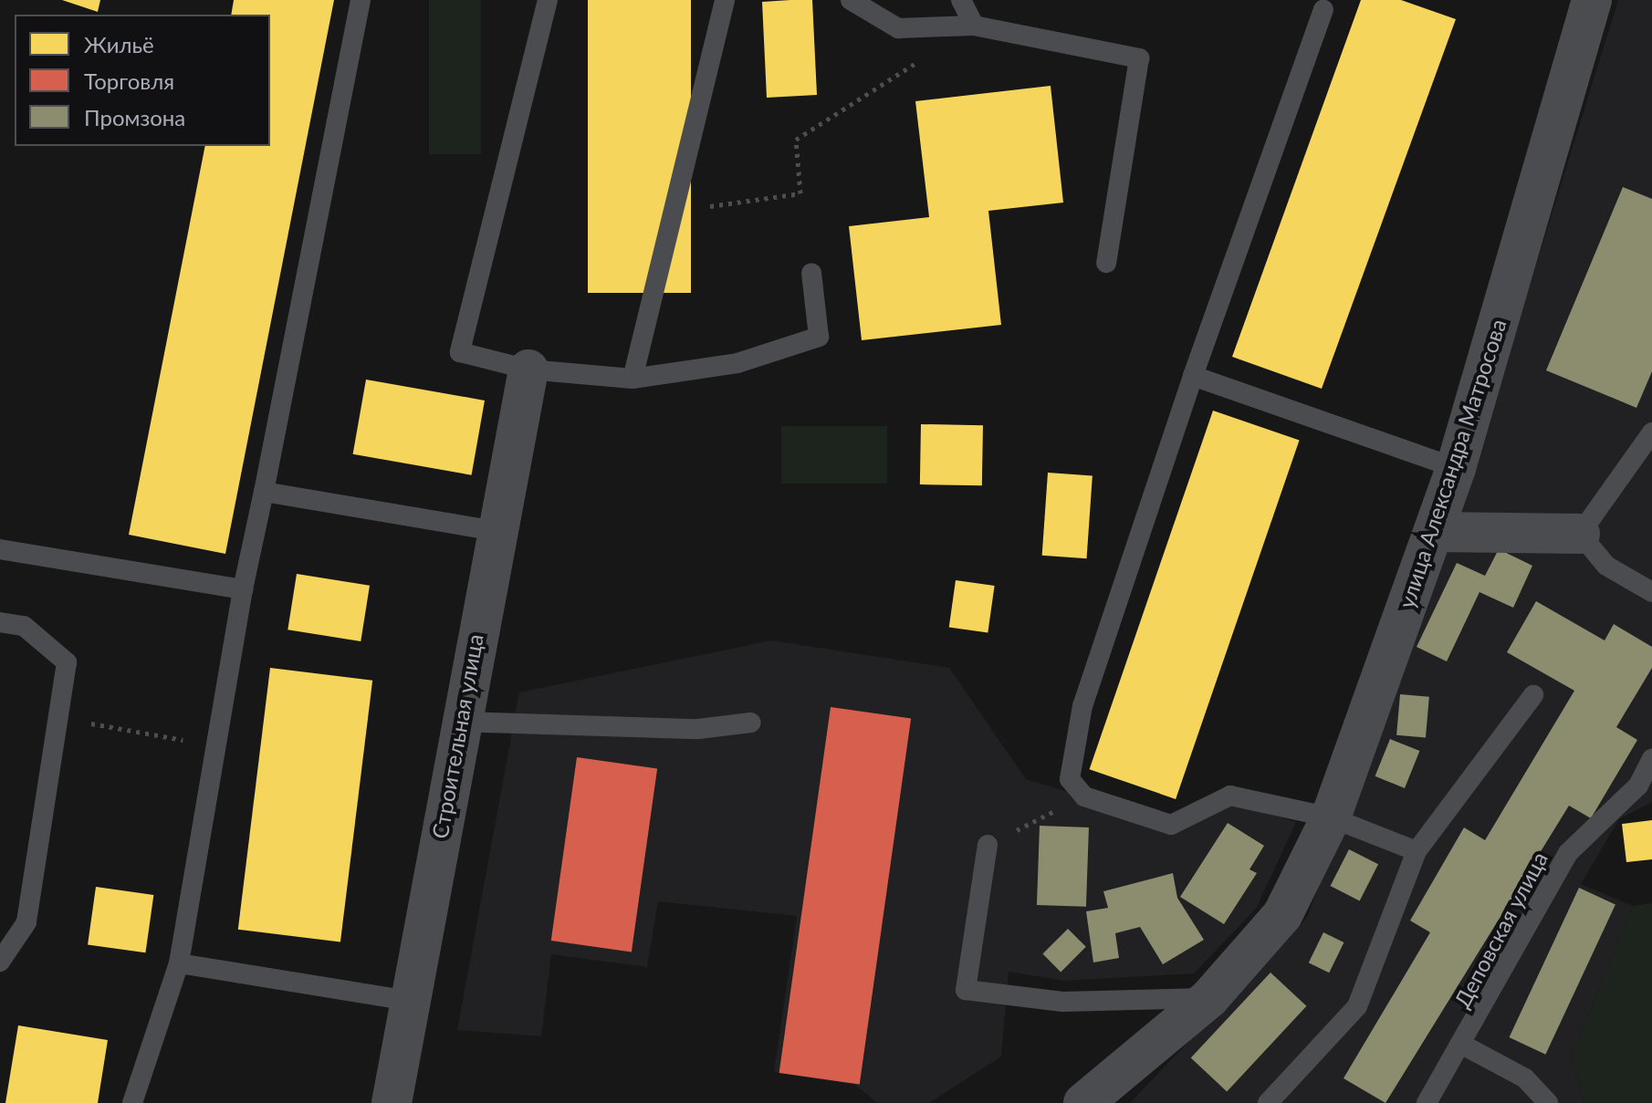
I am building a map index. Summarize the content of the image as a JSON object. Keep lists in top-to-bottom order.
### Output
{
  "streets": {
    "street": ["улица Александра Матросова", "Строительная улица"],
    "lane": ["Деповская улица"]
  },
  "legend": ["Жильё", "Торговля", "Промзона"]
}
